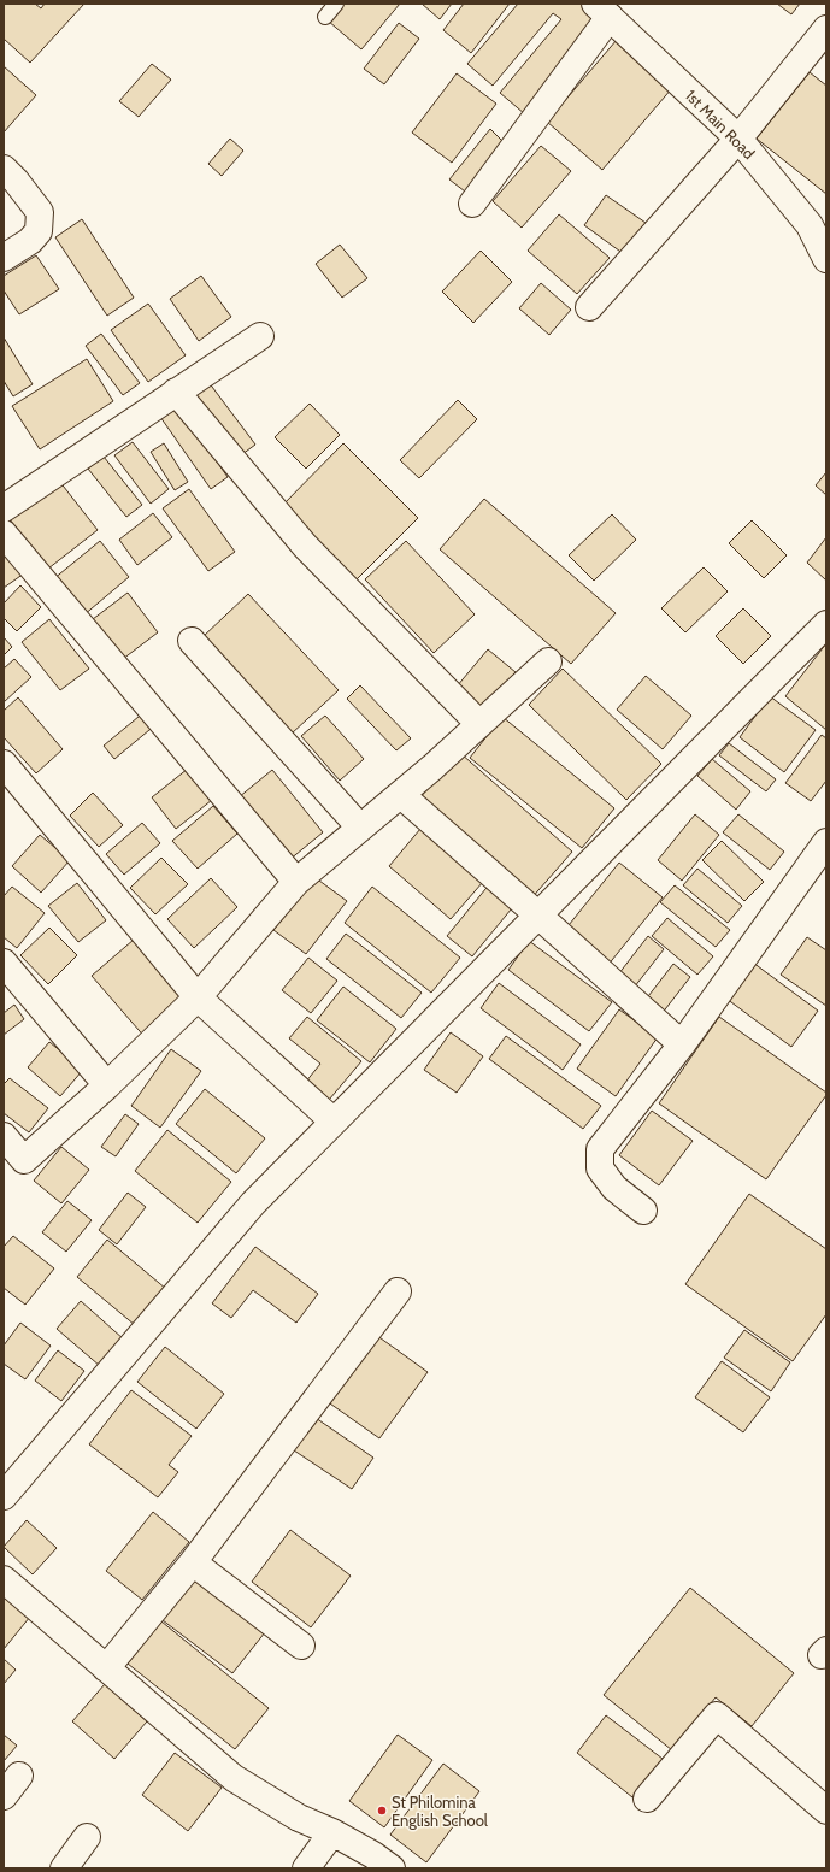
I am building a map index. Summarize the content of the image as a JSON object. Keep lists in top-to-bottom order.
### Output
{
  "streets": {
    "street": ["1st Main Road"]
  },
  "places": ["St Philomina English School"]
}
